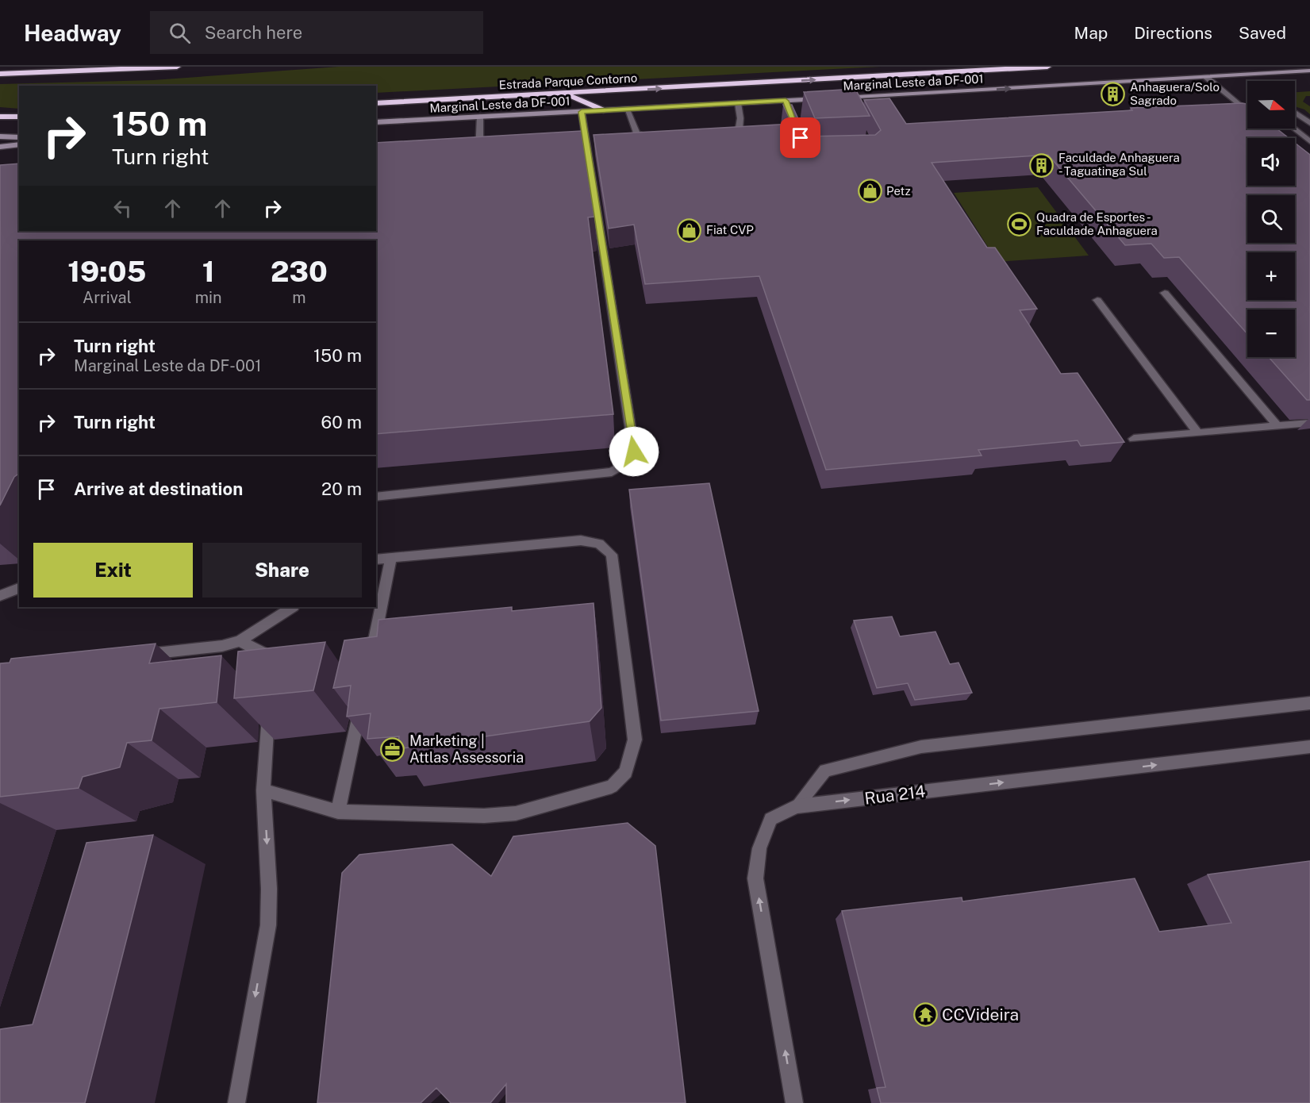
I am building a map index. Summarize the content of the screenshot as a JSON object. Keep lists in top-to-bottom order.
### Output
{
  "streets": {
    "highway": ["Estrada Parque Contorno"],
    "main road": ["Marginal Leste da DF-001"],
    "street": ["Rua 214"]
  },
  "one_way": ["Estrada Parque Contorno", "Marginal Leste da DF-001"],
  "places": {
    "building": ["Anhaguera/Solo Sagrado", "Faculdade Anhaguera - Taguatinga Sul"],
    "shop": ["Petz", "Fiat CVP"],
    "sports": ["Quadra de Esportes - Faculdade Anhaguera"],
    "office": ["Marketing | Attlas Assessoria"],
    "temple": ["CCVideira"]
  },
  "north": "right",
  "page": {
    "header": "Headway",
    "search": "Search here",
    "nav": ["Map", "Directions", "Saved"],
    "map_buttons": ["+", "−"],
    "turn": ["150 m", "Turn right"],
    "eta": [
      "19:05",
      "Arrival",
      "1",
      "min",
      "230",
      "m"
    ],
    "list": [
      {
        "name": "Turn right",
        "note": "Marginal Leste da DF-001",
        "value": "150 m"
      },
      {
        "name": "Turn right",
        "value": "60 m"
      },
      {
        "name": "Arrive at destination",
        "value": "20 m"
      }
    ],
    "buttons": ["Exit", "Share"]
  }
}
